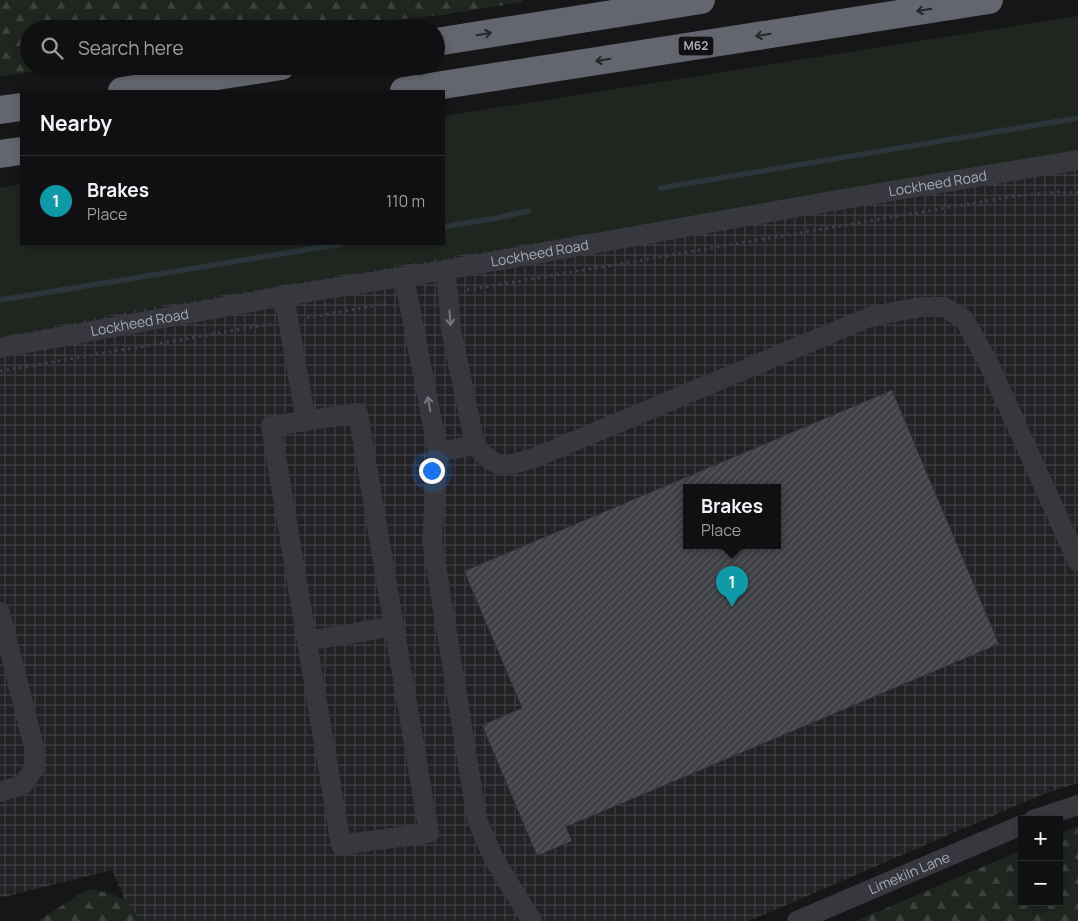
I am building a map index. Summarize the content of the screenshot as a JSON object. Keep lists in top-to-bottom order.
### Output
{
  "streets": {
    "highway": ["M62"],
    "street": ["Lockheed Road", "Limekiln Lane"]
  },
  "page": {
    "search": "Search here",
    "heading": "Nearby",
    "list": [
      {
        "mark": "1",
        "name": "Brakes",
        "note": "Place",
        "value": "110 m"
      }
    ],
    "popup": ["Brakes", "Place"],
    "pins": "1",
    "map_buttons": ["+", "−"]
  }
}
